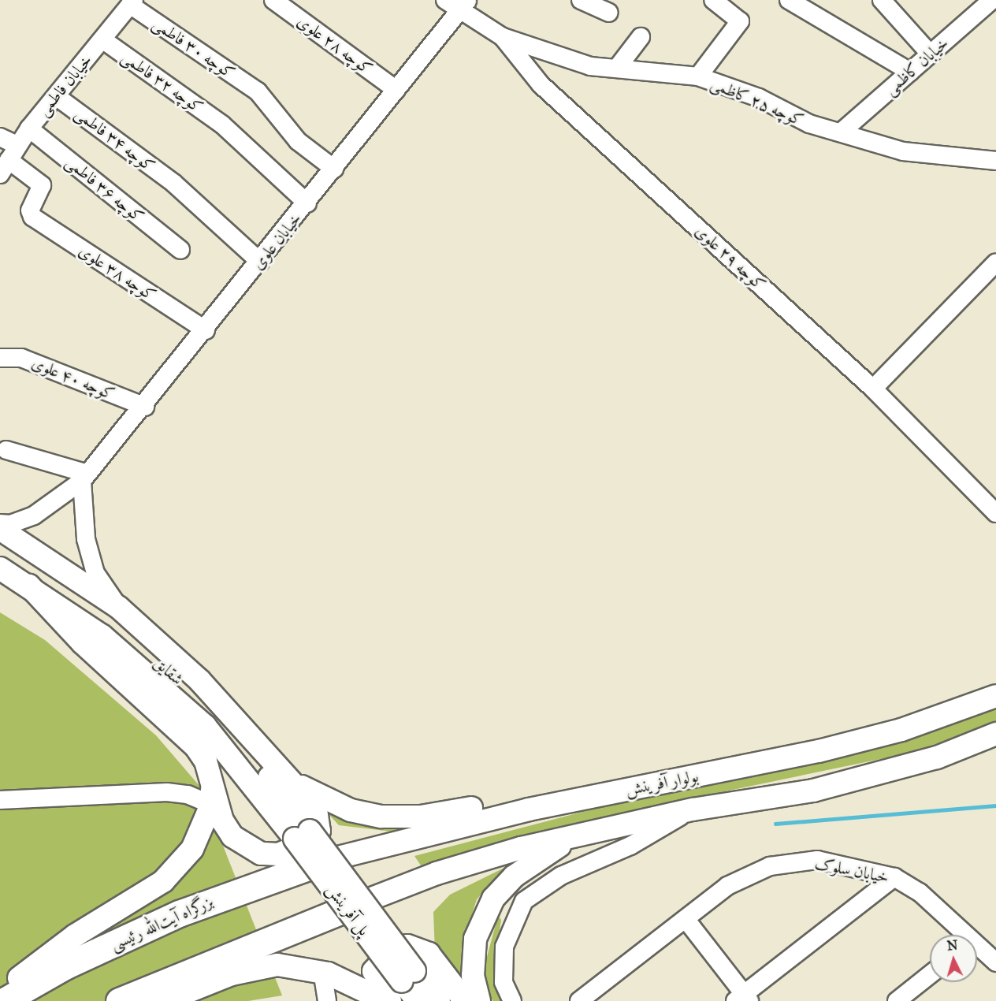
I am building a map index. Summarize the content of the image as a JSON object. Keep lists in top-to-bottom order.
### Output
{
  "streets": {
    "highway": ["بزرگراه آیت‌الله رئیسی"],
    "main road": ["شقایق", "بولوار آفرینش", "پل آفرینش"],
    "street": [
      "کوچه ۲۸ علوی",
      "کوچه ۳۰ فاطمی",
      "خیابان کاظمی",
      "کوچه ۳۲ فاطمی",
      "خیابان فاطمی",
      "کوچه ۲۵ کاظمی",
      "کوچه ۳۴ فاطمی",
      "کوچه ۳۶ فاطمی",
      "خیابان علوی",
      "کوچه ۲۹ علوی",
      "کوچه ۳۸ علوی",
      "کوچه ۴۰ علوی",
      "خیابان سلوک"
    ]
  },
  "crossings": [
    ["کوچه ۲۸ علوی", "خیابان علوی"],
    ["کوچه ۳۰ فاطمی", "خیابان فاطمی"],
    ["کوچه ۳۰ فاطمی", "خیابان علوی"],
    ["خیابان کاظمی", "کوچه ۲۵ کاظمی"],
    ["کوچه ۳۲ فاطمی", "خیابان فاطمی"],
    ["کوچه ۳۲ فاطمی", "خیابان علوی"],
    ["خیابان فاطمی", "کوچه ۳۴ فاطمی"],
    ["خیابان فاطمی", "کوچه ۳۶ فاطمی"],
    ["خیابان فاطمی", "کوچه ۳۸ علوی"],
    ["کوچه ۲۵ کاظمی", "کوچه ۲۹ علوی"],
    ["کوچه ۳۴ فاطمی", "خیابان علوی"],
    ["خیابان علوی", "کوچه ۲۹ علوی"],
    ["خیابان علوی", "کوچه ۳۸ علوی"],
    ["خیابان علوی", "کوچه ۴۰ علوی"],
    ["شقایق", "پل آفرینش"],
    ["بولوار آفرینش", "بزرگراه آیت‌الله رئیسی"]
  ],
  "north": "top"
}
